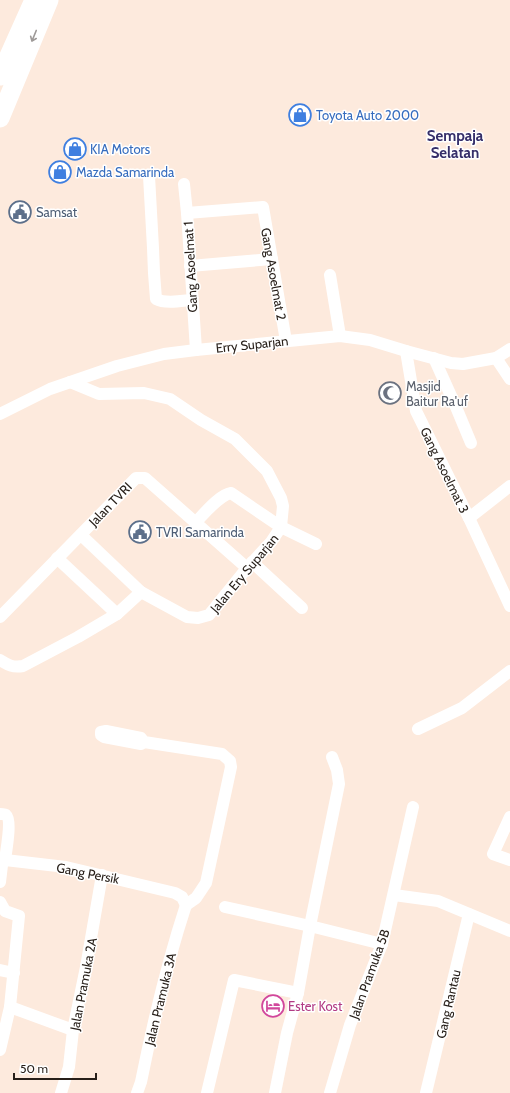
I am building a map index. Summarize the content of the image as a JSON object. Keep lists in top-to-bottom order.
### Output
{
  "streets": {
    "street": [
      "Gang Asoelmat 1",
      "Gang Asoelmat 2",
      "Erry Suparjan",
      "Gang Asoelmat 3",
      "Jalan TVRI",
      "Jalan Ery Suparjan",
      "Gang Persik",
      "Jalan Pramuka 5B",
      "Jalan Pramuka 2A",
      "Jalan Pramuka 3A",
      "Gang Rantau"
    ]
  },
  "crossings": [
    ["Gang Asoelmat 1", "Gang Asoelmat 2"],
    ["Gang Asoelmat 1", "Erry Suparjan"],
    ["Gang Asoelmat 2", "Erry Suparjan"],
    ["Erry Suparjan", "Gang Asoelmat 3"],
    ["Erry Suparjan", "Jalan Ery Suparjan"],
    ["Jalan TVRI", "Jalan Ery Suparjan"],
    ["Gang Persik", "Jalan Pramuka 2A"],
    ["Gang Persik", "Jalan Pramuka 3A"]
  ],
  "districts": ["Sempaja Selatan"],
  "places": {
    "shop": ["Toyota Auto 2000", "KIA Motors", "Mazda Samarinda"],
    "public building": ["Samsat", "TVRI Samarinda"],
    "mosque": ["Masjid Baitur Ra'uf"],
    "hotel": ["Ester Kost"]
  },
  "scale_bar": "50 m"
}
